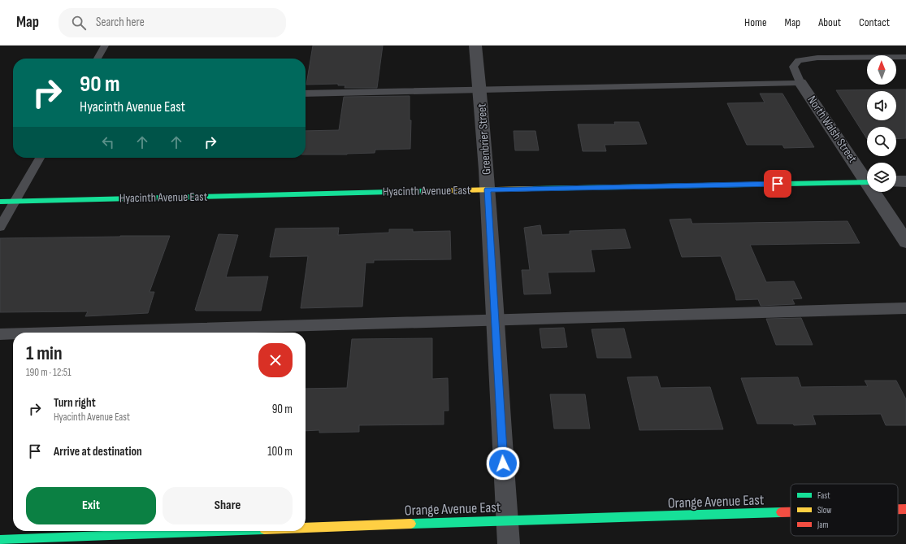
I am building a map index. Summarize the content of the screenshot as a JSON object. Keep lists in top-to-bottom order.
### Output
{
  "streets": {
    "street": [
      "North Walsh Street",
      "Greenbrier Street",
      "Hyacinth Avenue East",
      "Orange Avenue East"
    ]
  },
  "crossings": [
    ["Greenbrier Street", "Hyacinth Avenue East"],
    ["Greenbrier Street", "Orange Avenue East"]
  ],
  "legend": ["Fast", "Slow", "Jam"],
  "north": "top",
  "page": {
    "header": "Map",
    "search": "Search here",
    "nav": [
      "Home",
      "Map",
      "About",
      "Contact"
    ],
    "turn": ["90 m", "Hyacinth Avenue East"],
    "heading": ["1 min", "190 m · 12:51"],
    "list": [
      {
        "name": "Turn right",
        "note": "Hyacinth Avenue East",
        "value": "90 m"
      },
      {
        "name": "Arrive at destination",
        "value": "100 m"
      }
    ],
    "buttons": ["Exit", "Share"]
  }
}
